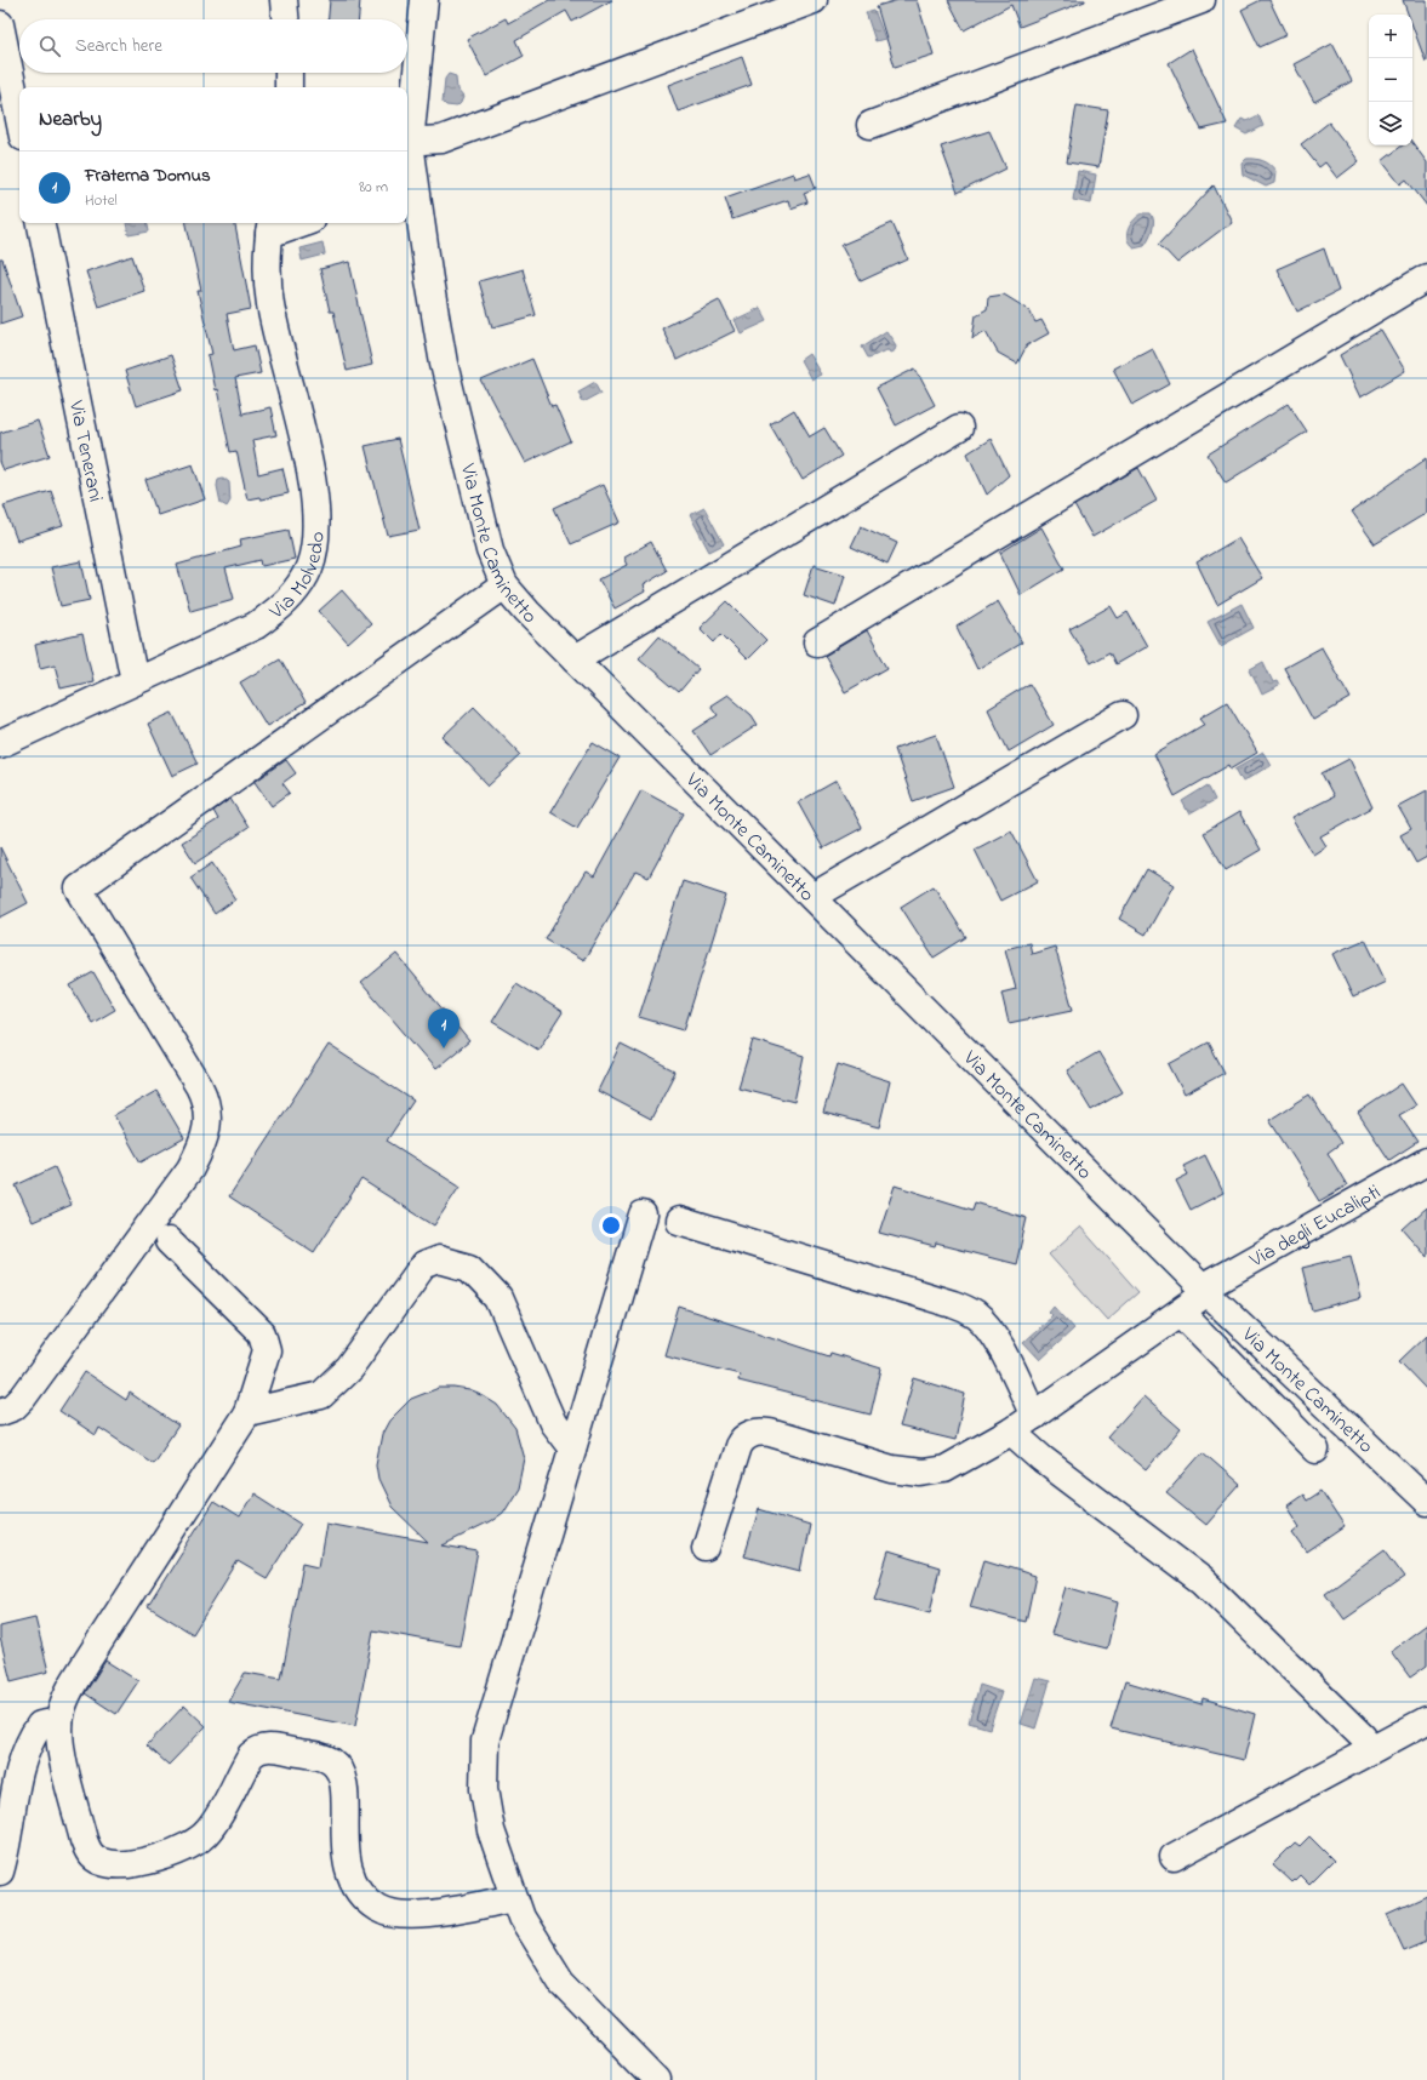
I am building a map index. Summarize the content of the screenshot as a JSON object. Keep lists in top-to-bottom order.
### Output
{
  "streets": {
    "street": [
      "Via Tenerani",
      "Via Monte Caminetto",
      "Via Molvedo",
      "Via degli Eucalipti"
    ]
  },
  "crossings": [
    ["Via Tenerani", "Via Molvedo"],
    ["Via Monte Caminetto", "Via degli Eucalipti"]
  ],
  "page": {
    "map_buttons": ["+", "−"],
    "search": "Search here",
    "heading": "Nearby",
    "list": [
      {
        "mark": "1",
        "name": "Fraterna Domus",
        "note": "Hotel",
        "value": "80 m"
      }
    ],
    "pins": "1"
  }
}
